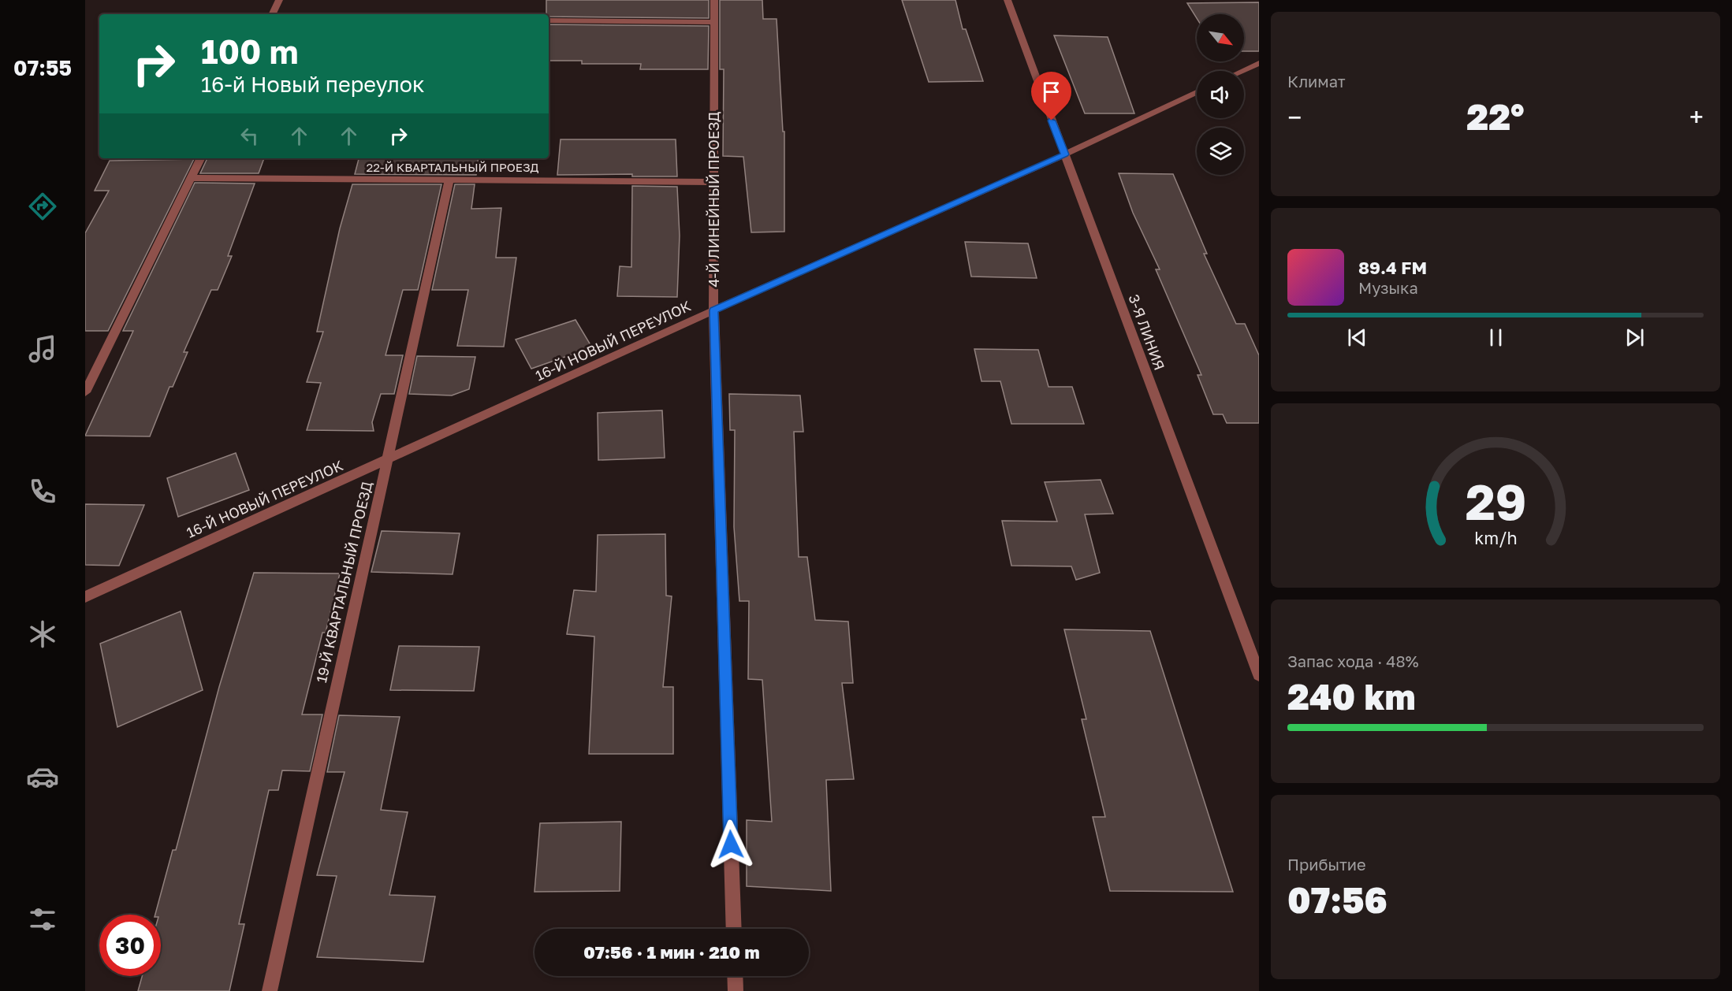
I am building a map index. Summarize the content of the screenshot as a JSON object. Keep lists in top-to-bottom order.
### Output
{
  "streets": {
    "street": [
      "22-Й КВАРТАЛЬНЫЙ ПРОЕЗД",
      "4-Й ЛИНЕЙНЫЙ ПРОЕЗД",
      "3-Я ЛИНИЯ",
      "16-Й НОВЫЙ ПЕРЕУЛОК",
      "19-Й КВАРТАЛЬНЫЙ ПРОЕЗД"
    ]
  },
  "crossings": [
    ["22-Й КВАРТАЛЬНЫЙ ПРОЕЗД", "4-Й ЛИНЕЙНЫЙ ПРОЕЗД"],
    ["22-Й КВАРТАЛЬНЫЙ ПРОЕЗД", "19-Й КВАРТАЛЬНЫЙ ПРОЕЗД"],
    ["4-Й ЛИНЕЙНЫЙ ПРОЕЗД", "16-Й НОВЫЙ ПЕРЕУЛОК"],
    ["3-Я ЛИНИЯ", "16-Й НОВЫЙ ПЕРЕУЛОК"],
    ["16-Й НОВЫЙ ПЕРЕУЛОК", "19-Й КВАРТАЛЬНЫЙ ПРОЕЗД"]
  ],
  "north": "bottom right",
  "page": {
    "tabs": "07:55",
    "tile": [
      "Климат",
      ["Запас хода · 48%", "240 km"],
      ["Прибытие", "07:56"]
    ],
    "turn": ["100 m", "16-й Новый переулок"],
    "heat": ["−", "22°", "+"],
    "song": ["89.4 FM", "Музыка"],
    "limit": "30",
    "trip": "07:56 · 1 мин · 210 m",
    "gauge": ["29", "km/h"]
  }
}
